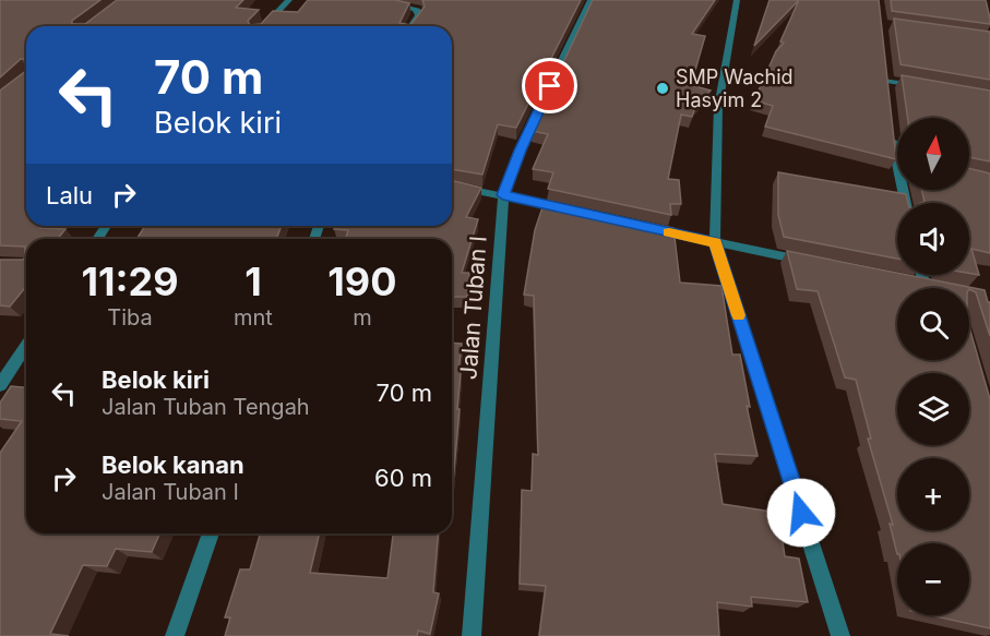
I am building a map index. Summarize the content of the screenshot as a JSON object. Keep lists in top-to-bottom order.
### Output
{
  "streets": {
    "street": ["Jalan Tuban I"]
  },
  "places": ["SMP Wachid Hasyim 2"],
  "north": "top",
  "page": {
    "turn": ["70 m", "Belok kiri"],
    "map_buttons": ["+", "−"],
    "then": "Lalu",
    "eta": [
      "11:29",
      "Tiba",
      "1",
      "mnt",
      "190",
      "m"
    ],
    "list": [
      {
        "name": "Belok kiri",
        "note": "Jalan Tuban Tengah",
        "value": "70 m"
      },
      {
        "name": "Belok kanan",
        "note": "Jalan Tuban I",
        "value": "60 m"
      }
    ]
  }
}
